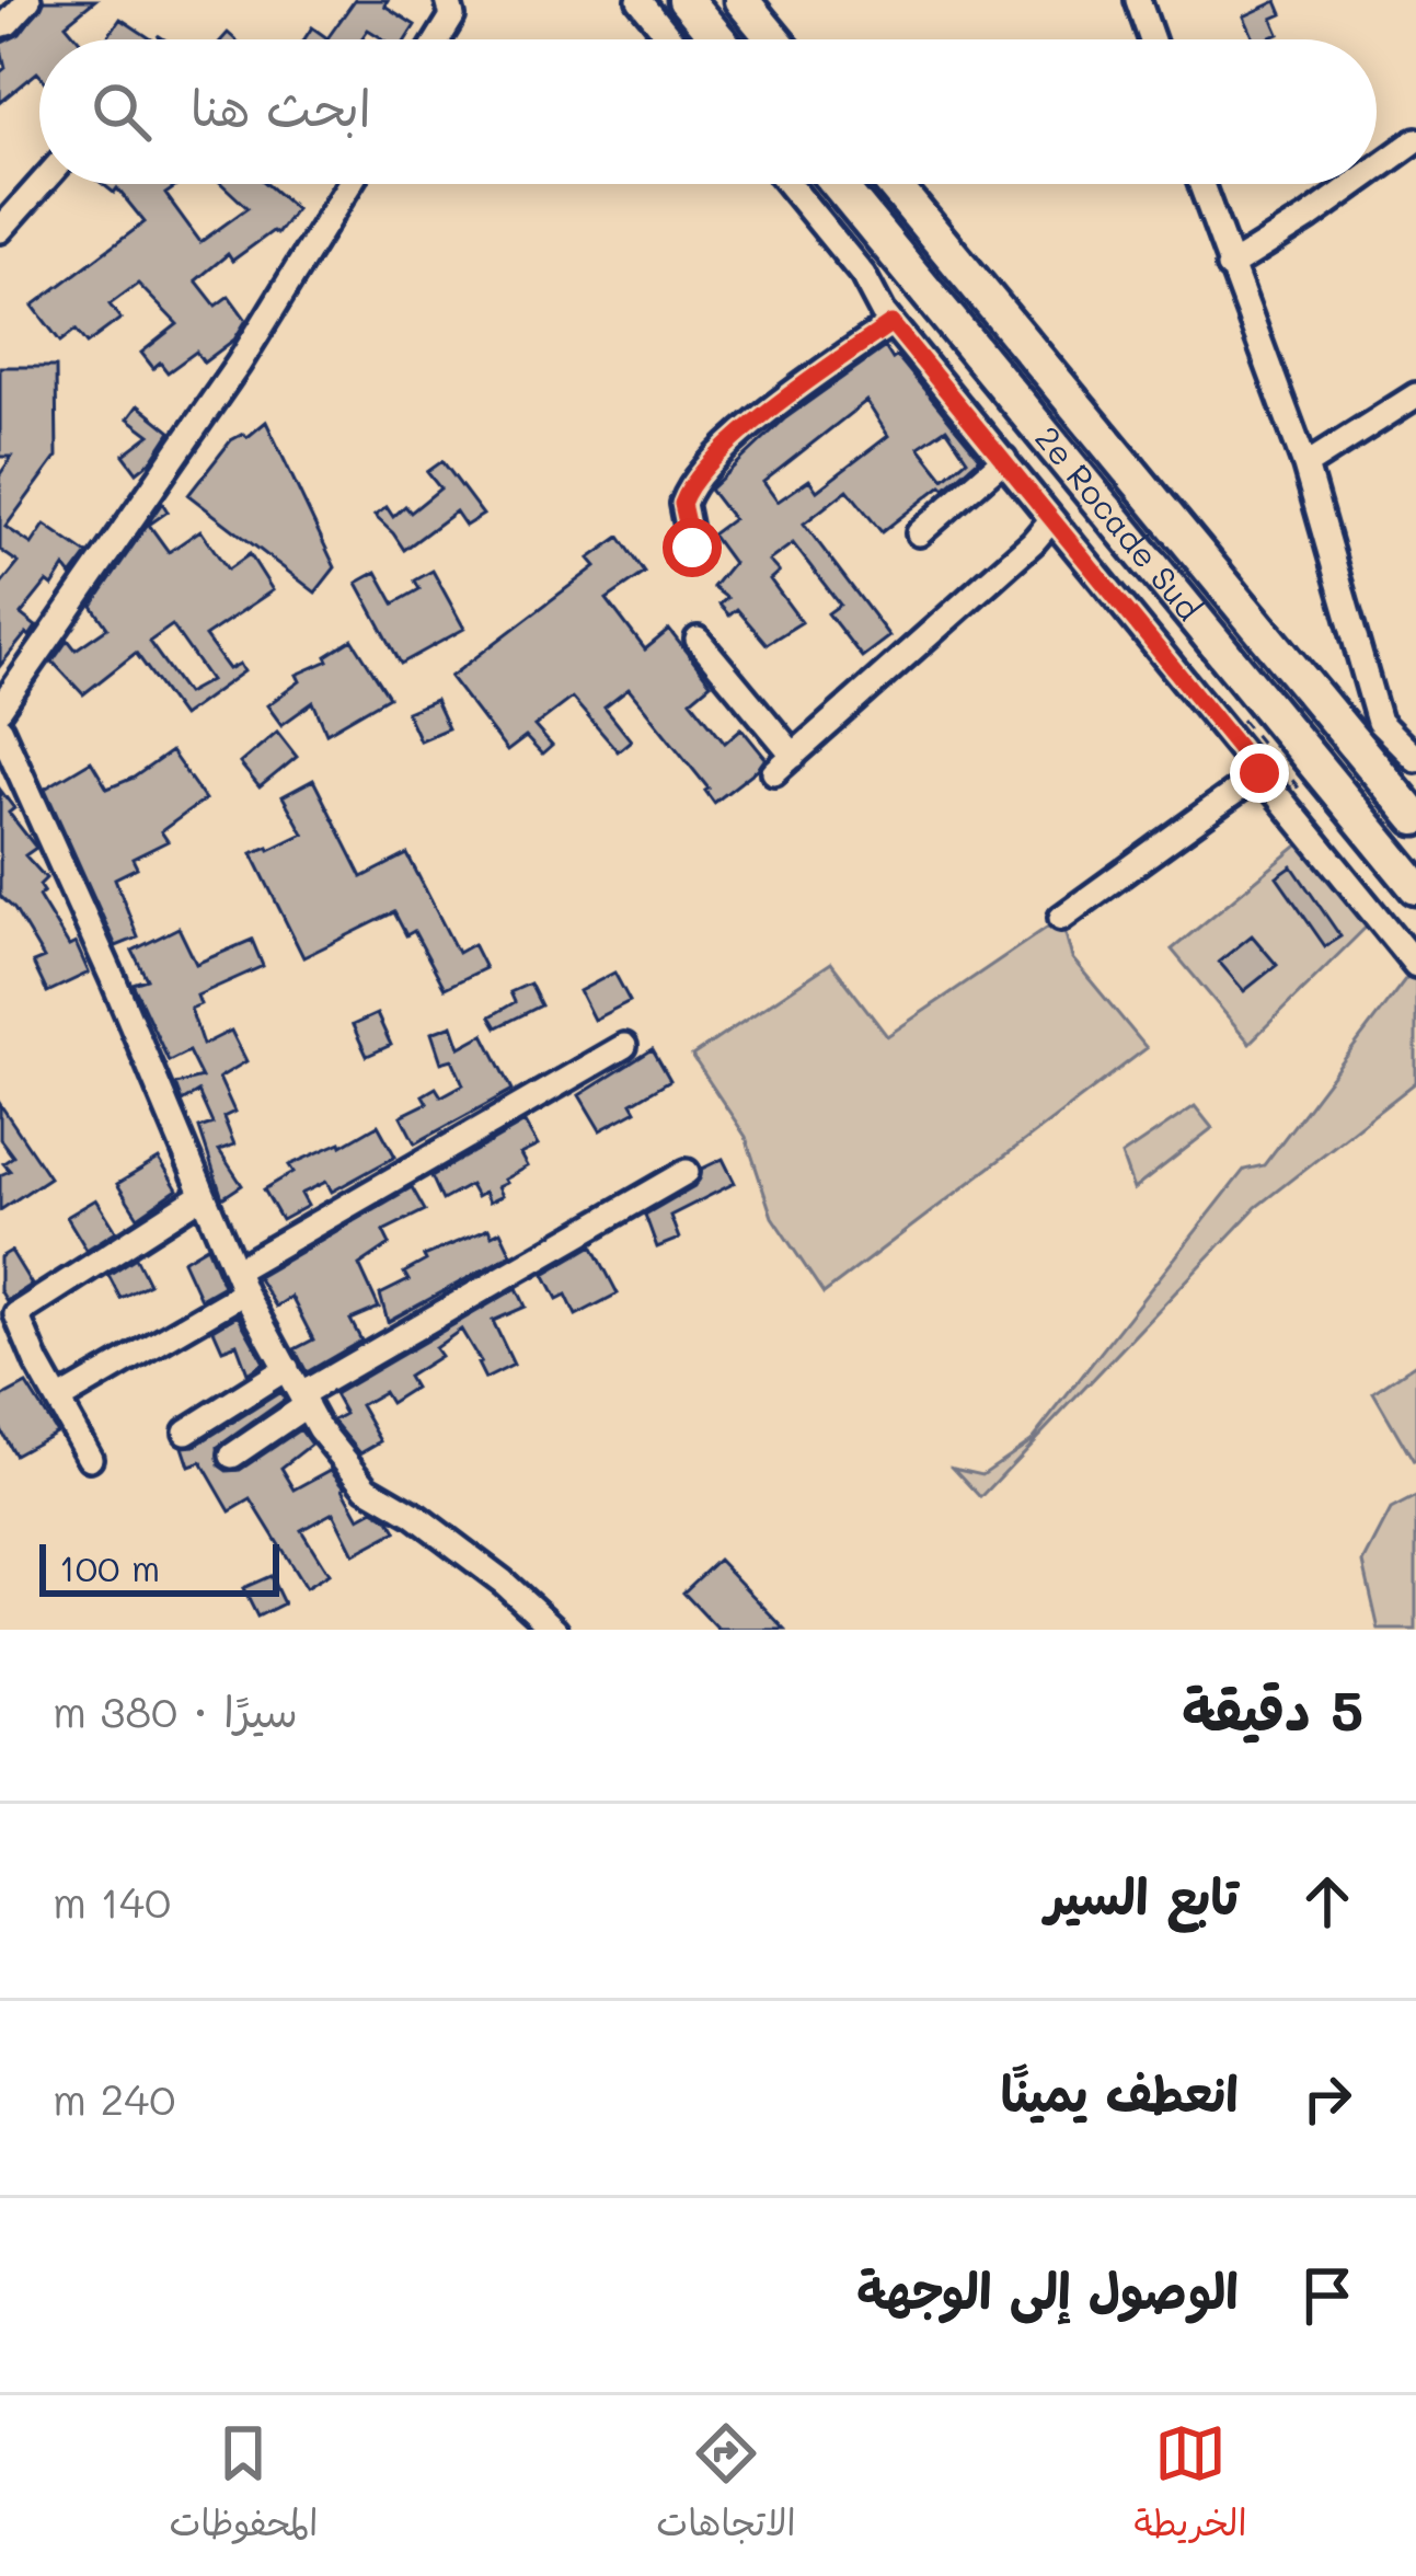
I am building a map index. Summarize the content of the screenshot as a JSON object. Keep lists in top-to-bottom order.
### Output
{
  "streets": {
    "highway": ["2e Rocade Sud"]
  },
  "scale_bar": "100 m",
  "page": {
    "search": "ابحث هنا",
    "scale": "100 m",
    "heading": ["5 دقيقة", "سيرًا · 380 m"],
    "list": [
      ["تابع السير", "140 m"],
      ["انعطف يمينًا", "240 m"],
      "الوصول إلى الوجهة"
    ],
    "nav": ["الخريطة", "الاتجاهات", "المحفوظات"]
  }
}
